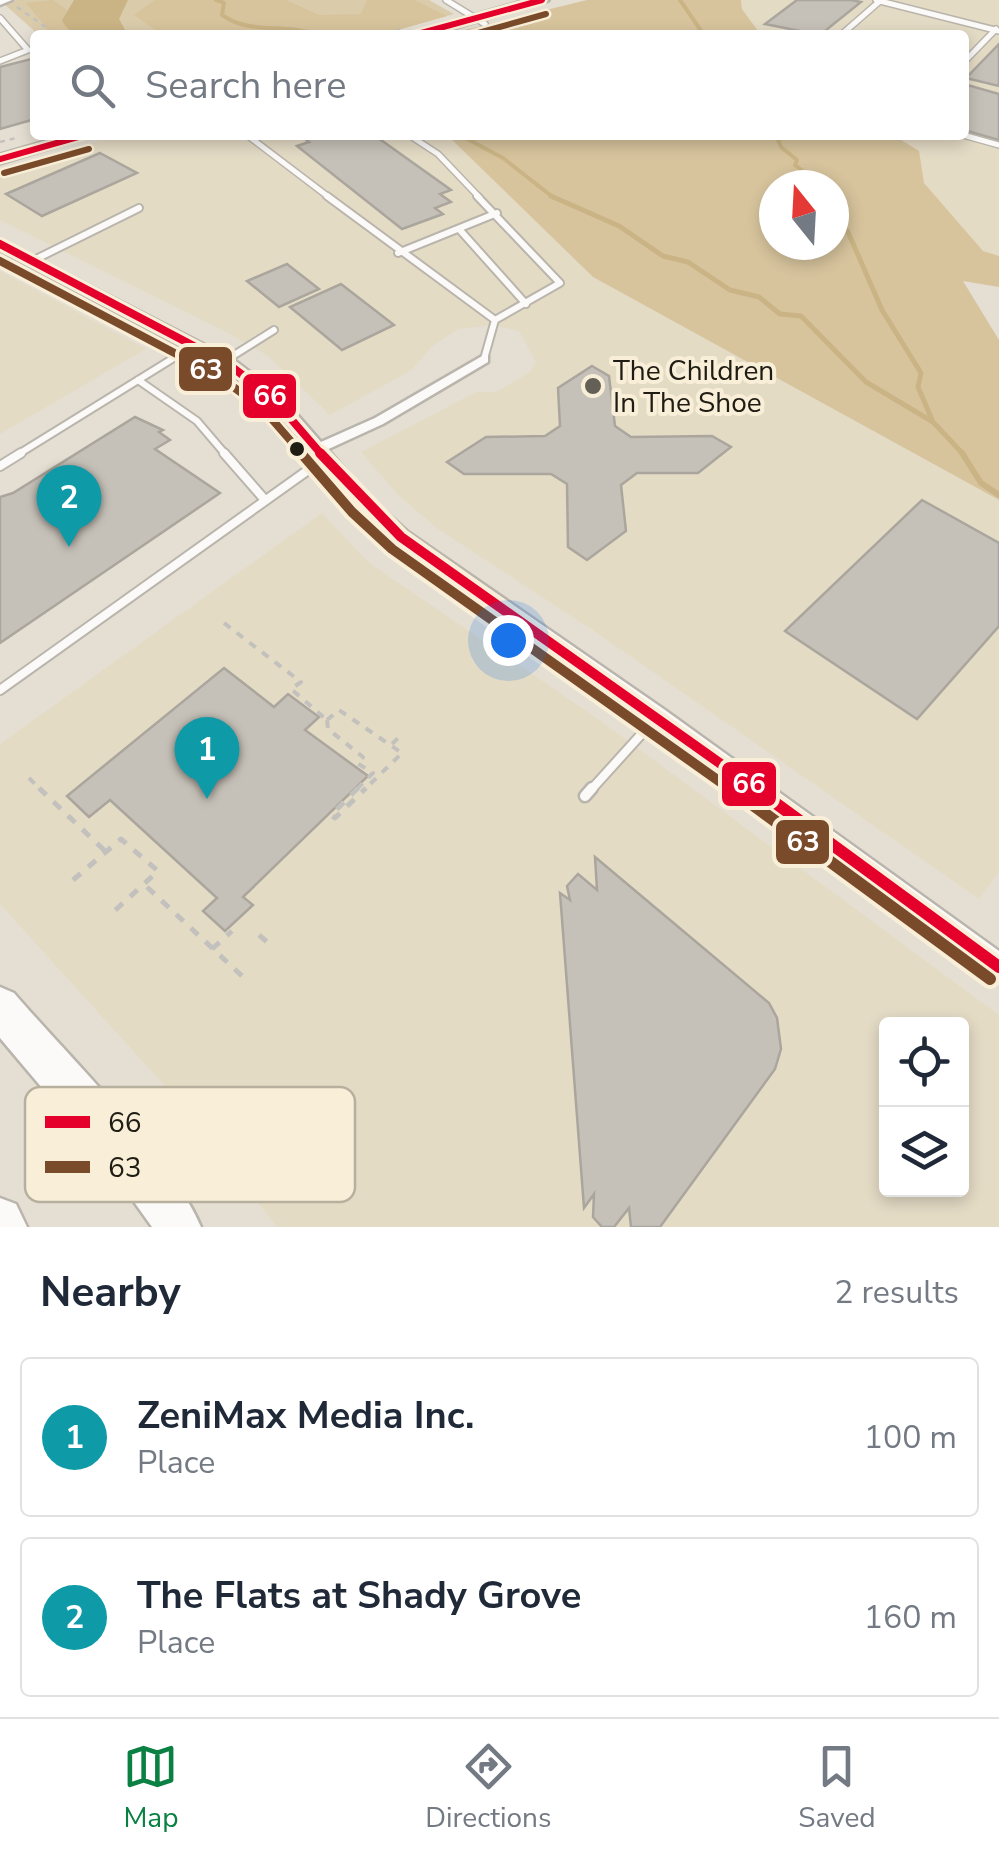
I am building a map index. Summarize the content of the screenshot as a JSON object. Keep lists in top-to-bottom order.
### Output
{
  "places": ["The Children In The Shoe"],
  "lines": ["transit line 66", "transit line 63"],
  "legend": ["66", "63"],
  "north": "top",
  "page": {
    "search": "Search here",
    "pins": ["2", "1"],
    "heading": ["Nearby", "2 results"],
    "list": [
      {
        "mark": "1",
        "name": "ZeniMax Media Inc.",
        "note": "Place",
        "value": "100 m"
      },
      {
        "mark": "2",
        "name": "The Flats at Shady Grove",
        "note": "Place",
        "value": "160 m"
      }
    ],
    "nav": ["Map", "Directions", "Saved"]
  }
}
